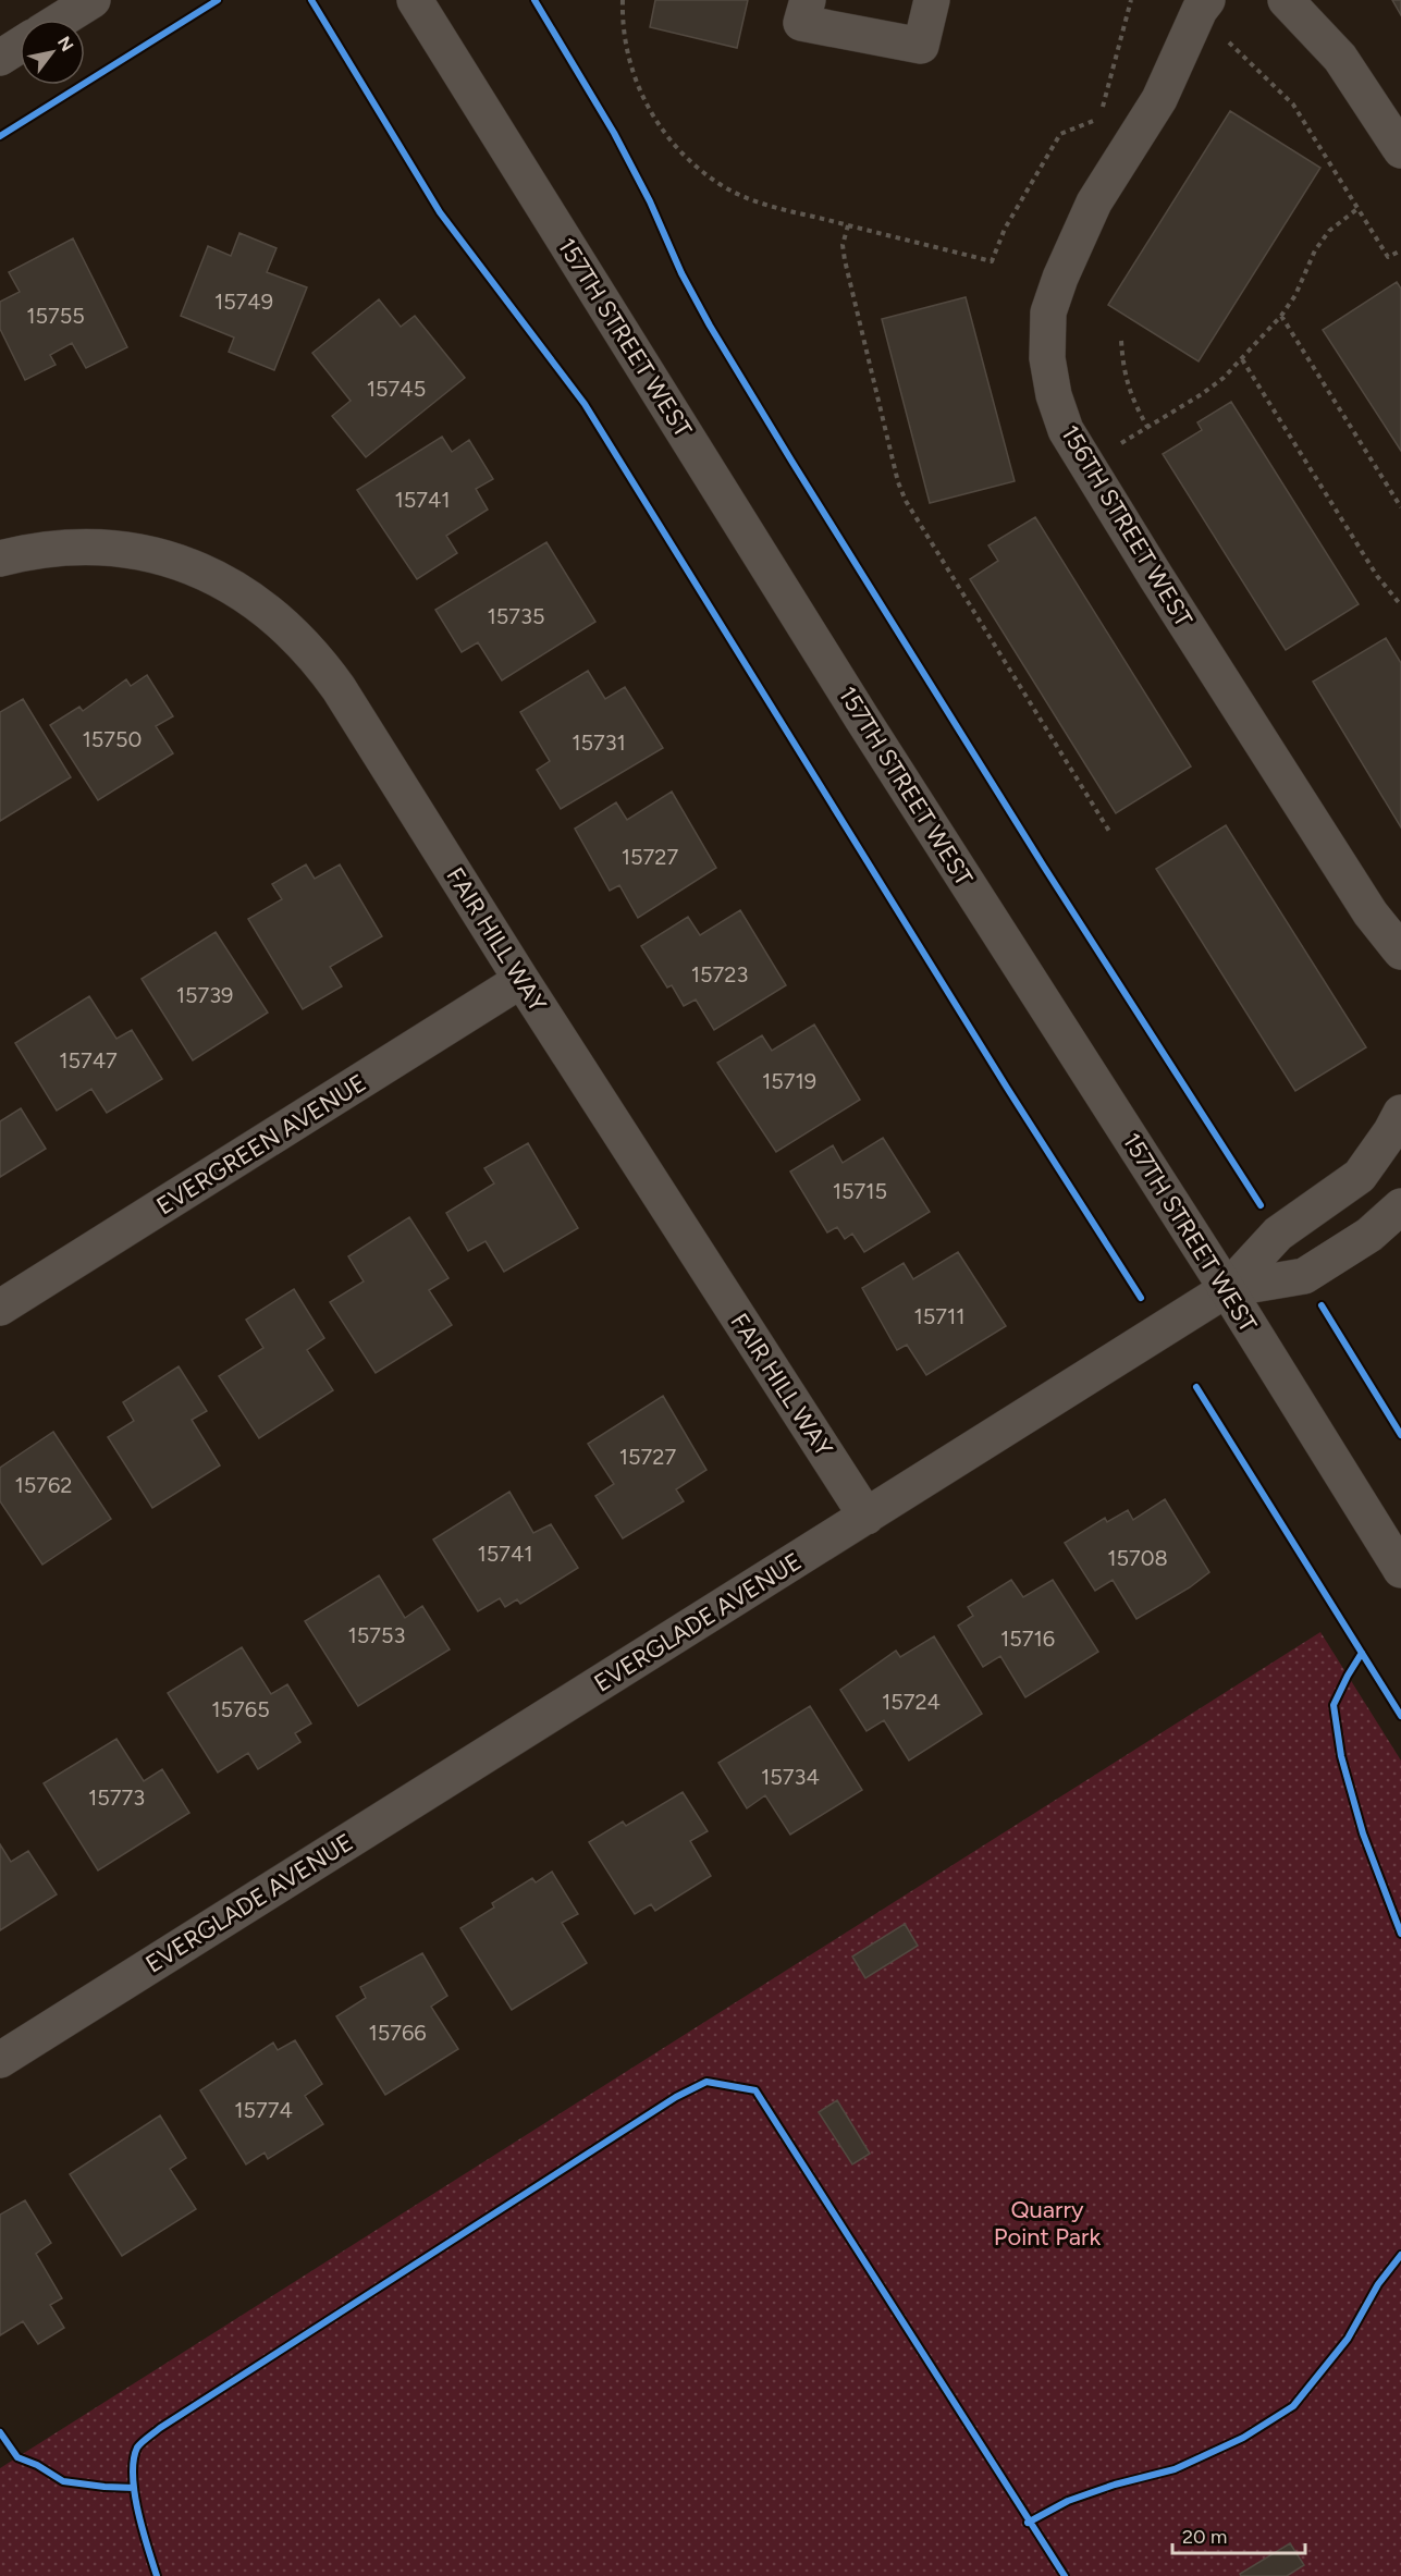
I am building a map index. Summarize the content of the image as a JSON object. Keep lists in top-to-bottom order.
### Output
{
  "streets": {
    "street": [
      "157TH STREET WEST",
      "156TH STREET WEST",
      "FAIR HILL WAY",
      "EVERGREEN AVENUE",
      "EVERGLADE AVENUE"
    ]
  },
  "crossings": [
    ["157TH STREET WEST", "EVERGLADE AVENUE"],
    ["FAIR HILL WAY", "EVERGREEN AVENUE"],
    ["FAIR HILL WAY", "EVERGLADE AVENUE"]
  ],
  "parks": ["Quarry Point Park"],
  "house_numbers": [
    "15749",
    "15755",
    "15745",
    "15741",
    "15735",
    "15750",
    "15731",
    "15727",
    "15723",
    "15739",
    "15747",
    "15719",
    "15715",
    "15711",
    "15727",
    "15762",
    "15741",
    "15708",
    "15753",
    "15716",
    "15724",
    "15765",
    "15734",
    "15773",
    "15766",
    "15774"
  ],
  "scale_bar": "20 m",
  "north": "top right"
}
